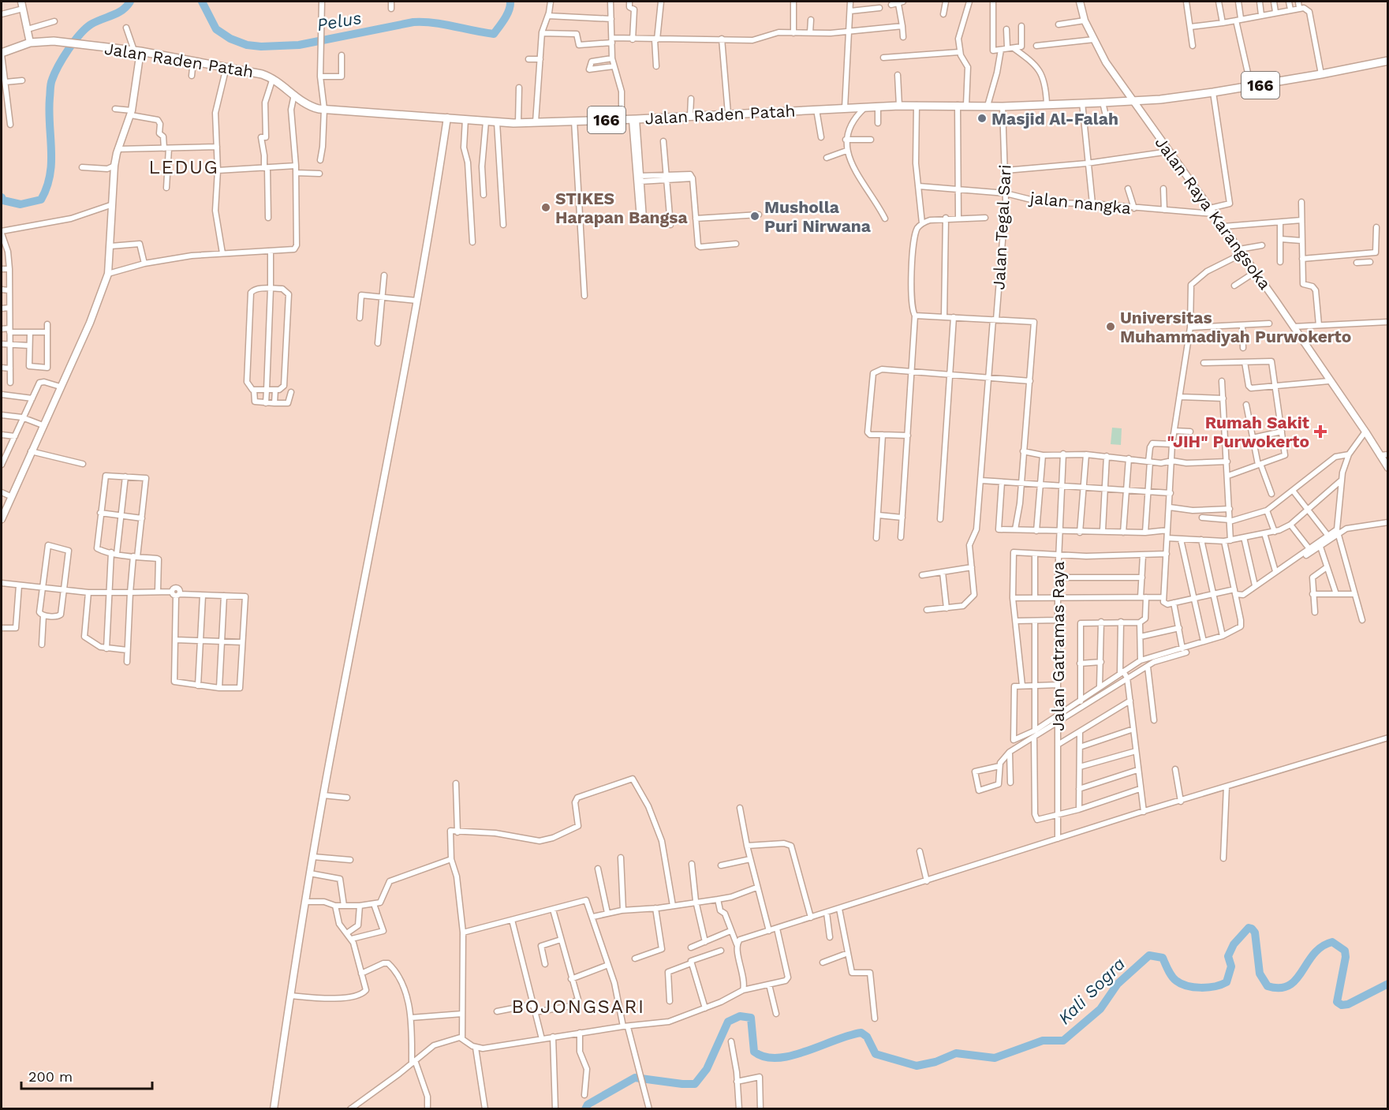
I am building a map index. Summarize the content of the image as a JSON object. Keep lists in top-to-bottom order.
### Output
{
  "streets": {
    "main road": ["Jalan Raden Patah", "166"],
    "street": [
      "jalan nangka",
      "Jalan Raya Karangsoka",
      "Jalan Tegal Sari",
      "Jalan Gatramas Raya"
    ]
  },
  "crossings": [
    ["Jalan Raden Patah", "166"],
    ["Jalan Raden Patah", "Jalan Raya Karangsoka"],
    ["Jalan Raden Patah", "Jalan Tegal Sari"],
    ["166", "Jalan Raya Karangsoka"],
    ["jalan nangka", "Jalan Raya Karangsoka"],
    ["jalan nangka", "Jalan Tegal Sari"]
  ],
  "districts": ["LEDUG", "BOJONGSARI"],
  "water": ["Pelus", "Kali Sogra"],
  "places": {
    "other": [
      "Masjid Al-Falah",
      "STIKES Harapan Bangsa",
      "Musholla Puri Nirwana",
      "Universitas Muhammadiyah Purwokerto"
    ],
    "health": ["Rumah Sakit \"JIH\" Purwokerto"]
  },
  "scale_bar": "200 m"
}
